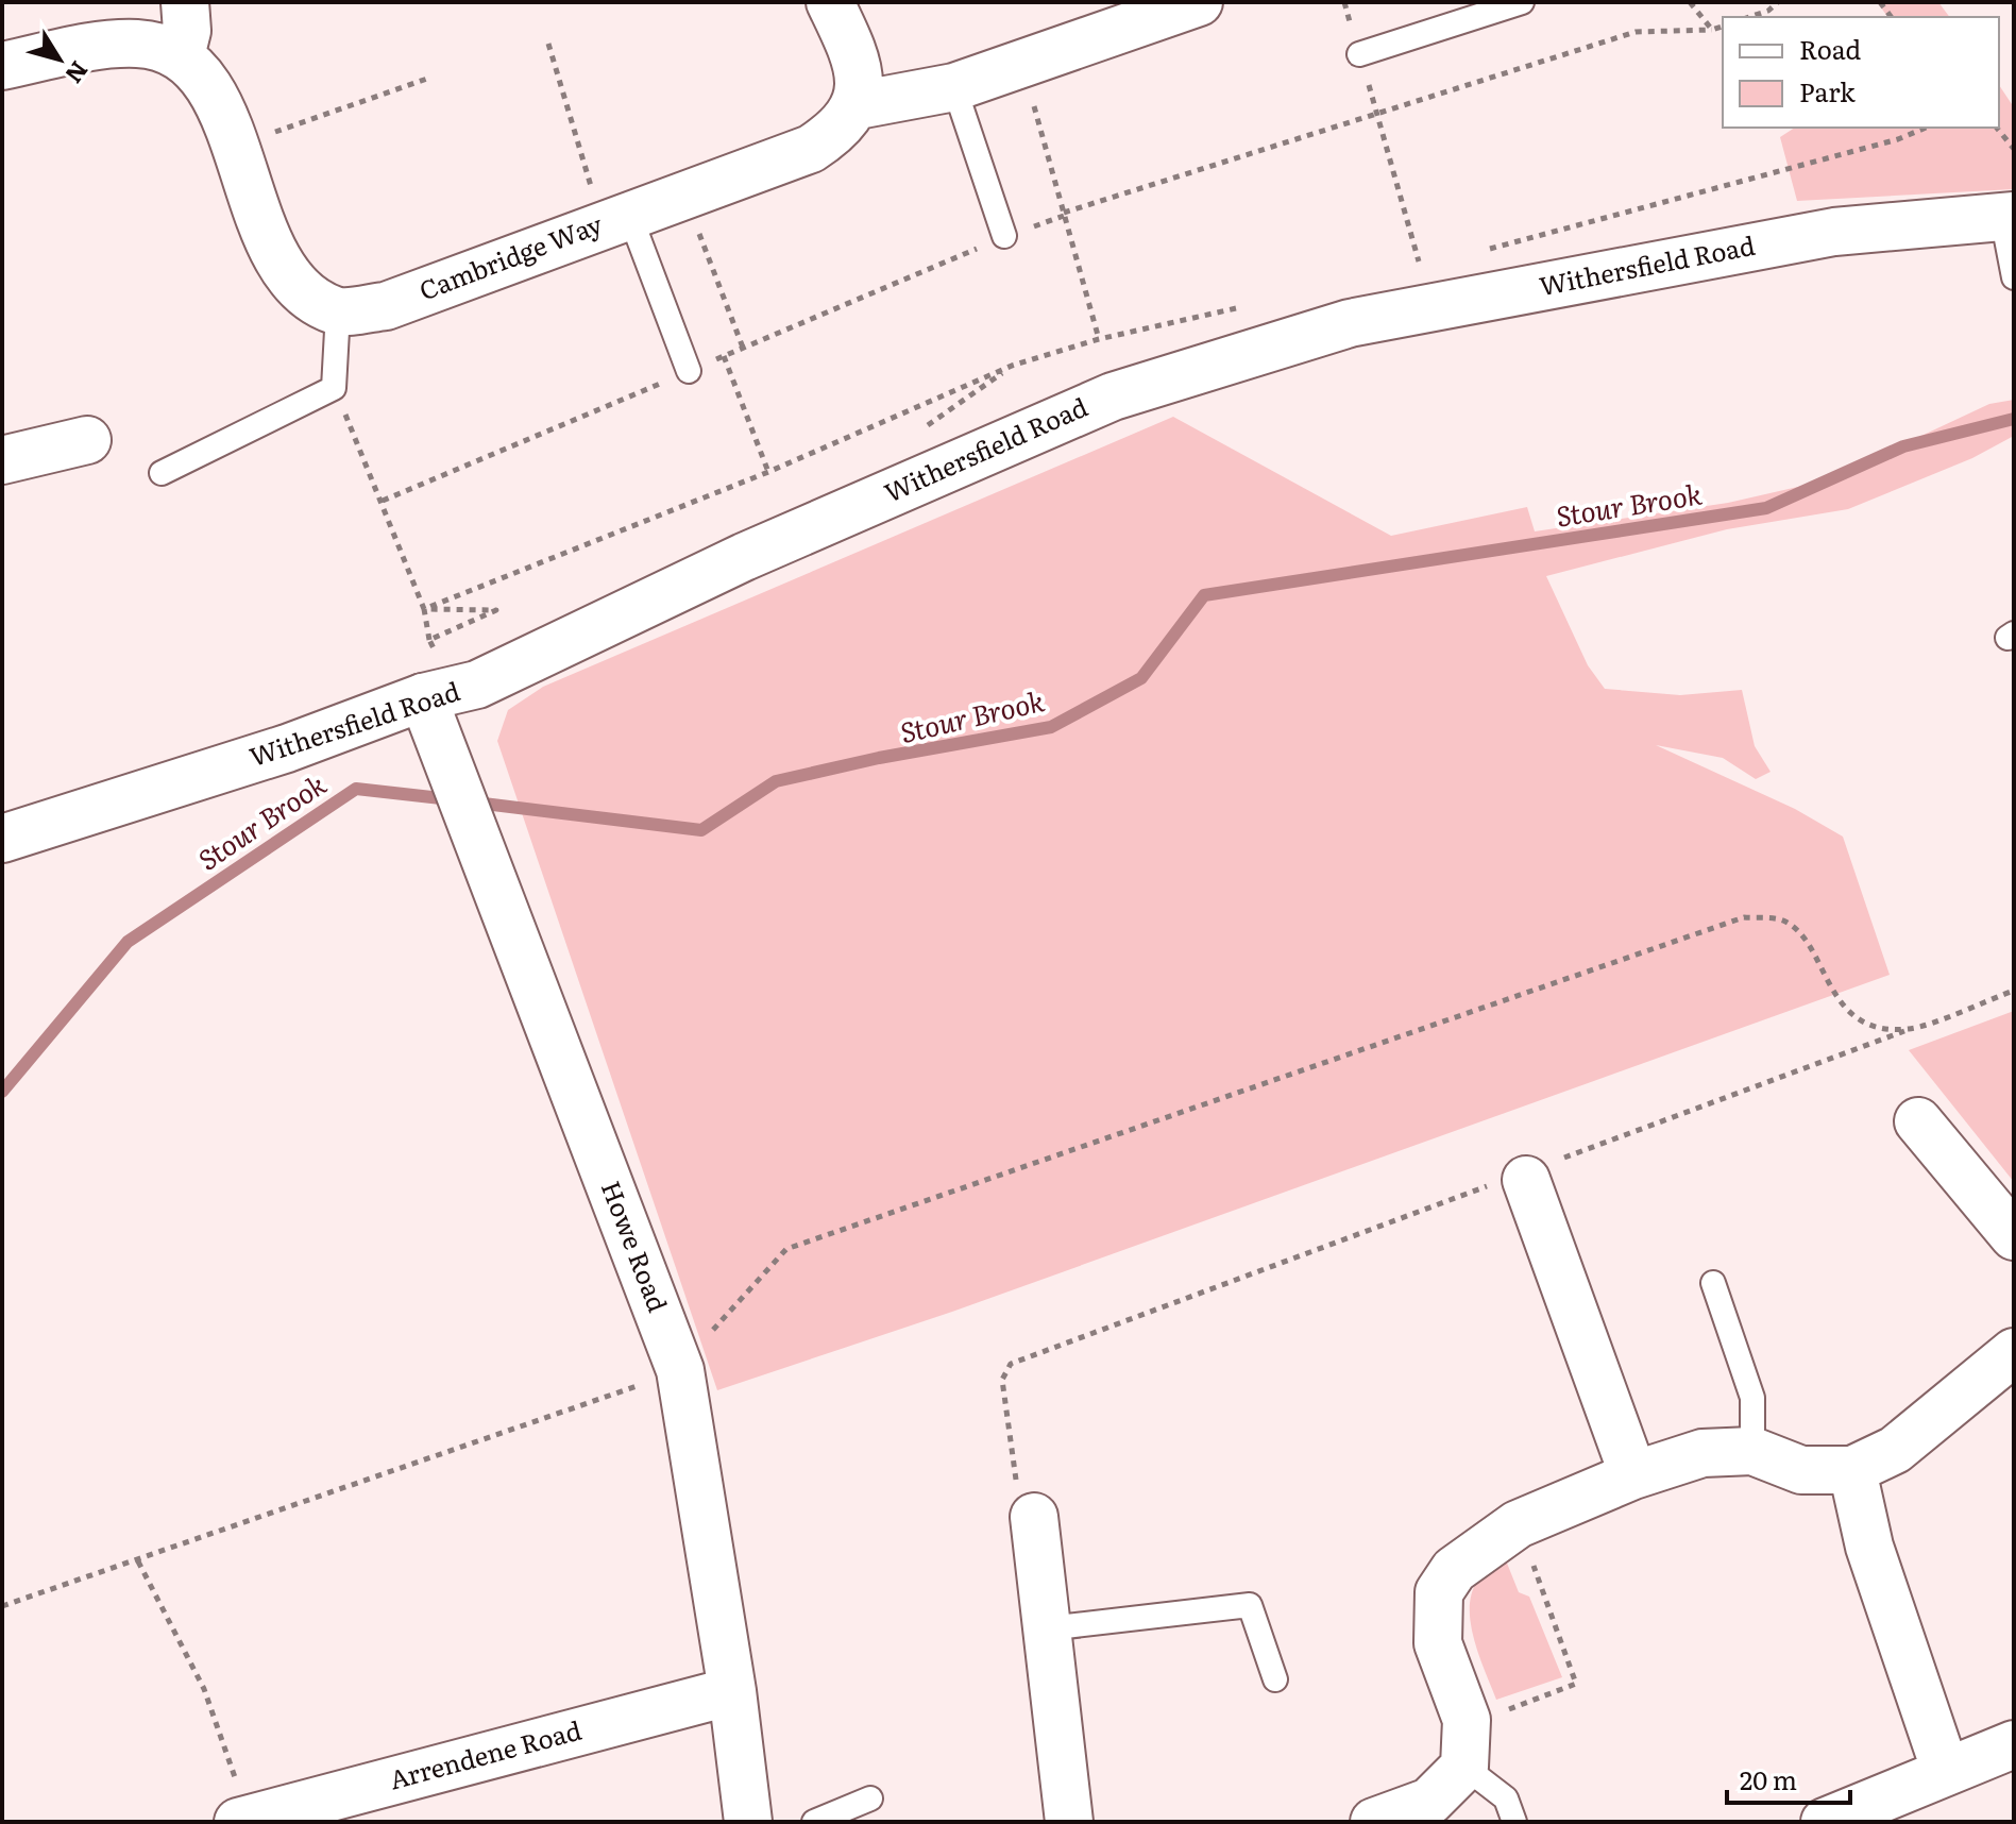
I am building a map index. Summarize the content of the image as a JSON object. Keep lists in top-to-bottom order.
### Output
{
  "streets": {
    "street": [
      "Cambridge Way",
      "Withersfield Road",
      "Howe Road",
      "Arrendene Road"
    ]
  },
  "crossings": [
    ["Withersfield Road", "Howe Road"],
    ["Howe Road", "Arrendene Road"]
  ],
  "water": ["Stour Brook"],
  "legend": ["Road", "Park"],
  "scale_bar": "20 m",
  "north": "bottom right"
}
